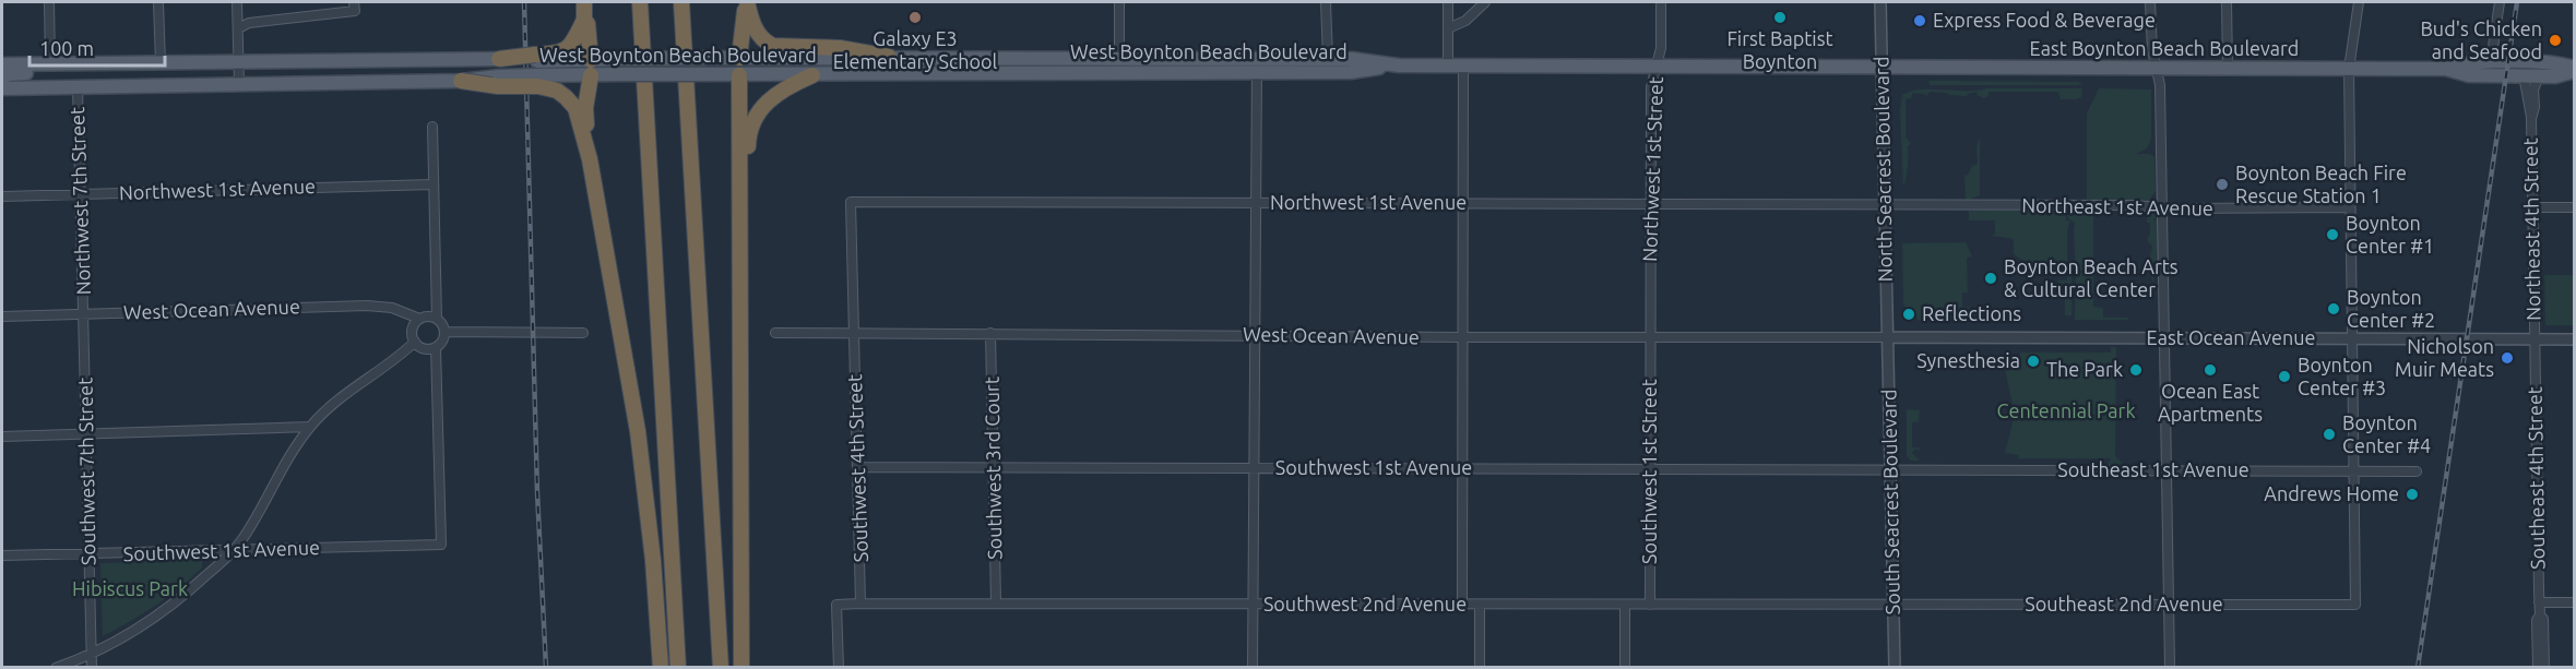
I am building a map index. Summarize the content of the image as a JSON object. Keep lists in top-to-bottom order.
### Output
{
  "streets": {
    "main road": ["East Boynton Beach Boulevard", "West Boynton Beach Boulevard"],
    "street": [
      "Northwest 1st Street",
      "North Seacrest Boulevard",
      "Northwest 1st Avenue",
      "Northwest 7th Street",
      "Northeast 1st Avenue",
      "Northeast 4th Street",
      "West Ocean Avenue",
      "East Ocean Avenue",
      "Southwest 4th Street",
      "Southwest 3rd Court",
      "Southwest 1st Avenue",
      "Southeast 1st Avenue",
      "Southwest 7th Street",
      "Southwest 1st Street",
      "Southeast 4th Street",
      "South Seacrest Boulevard",
      "Southwest 2nd Avenue",
      "Southeast 2nd Avenue"
    ]
  },
  "crossings": [
    ["East Boynton Beach Boulevard", "West Boynton Beach Boulevard"],
    ["East Boynton Beach Boulevard", "North Seacrest Boulevard"],
    ["East Boynton Beach Boulevard", "Northeast 4th Street"],
    ["West Boynton Beach Boulevard", "Northwest 1st Street"],
    ["West Boynton Beach Boulevard", "North Seacrest Boulevard"],
    ["Northwest 1st Street", "Northwest 1st Avenue"],
    ["Northwest 1st Street", "West Ocean Avenue"],
    ["Northwest 1st Street", "Southwest 1st Street"],
    ["North Seacrest Boulevard", "Northwest 1st Avenue"],
    ["North Seacrest Boulevard", "Northeast 1st Avenue"],
    ["North Seacrest Boulevard", "West Ocean Avenue"],
    ["North Seacrest Boulevard", "East Ocean Avenue"],
    ["North Seacrest Boulevard", "South Seacrest Boulevard"],
    ["Northwest 1st Avenue", "Northwest 7th Street"],
    ["Northwest 1st Avenue", "Northeast 1st Avenue"],
    ["Northwest 1st Avenue", "Southwest 4th Street"],
    ["Northwest 7th Street", "West Ocean Avenue"],
    ["Northwest 7th Street", "Southwest 7th Street"],
    ["Northeast 4th Street", "East Ocean Avenue"],
    ["Northeast 4th Street", "Southeast 4th Street"],
    ["West Ocean Avenue", "East Ocean Avenue"],
    ["West Ocean Avenue", "Southwest 4th Street"],
    ["West Ocean Avenue", "Southwest 3rd Court"],
    ["West Ocean Avenue", "Southwest 1st Avenue"],
    ["West Ocean Avenue", "Southwest 7th Street"],
    ["West Ocean Avenue", "Southwest 1st Street"],
    ["West Ocean Avenue", "South Seacrest Boulevard"],
    ["East Ocean Avenue", "Southeast 4th Street"],
    ["East Ocean Avenue", "South Seacrest Boulevard"],
    ["Southwest 4th Street", "Southwest 1st Avenue"],
    ["Southwest 4th Street", "Southwest 2nd Avenue"],
    ["Southwest 3rd Court", "Southwest 1st Avenue"],
    ["Southwest 3rd Court", "Southwest 2nd Avenue"],
    ["Southwest 1st Avenue", "Southeast 1st Avenue"],
    ["Southwest 1st Avenue", "Southwest 7th Street"],
    ["Southwest 1st Avenue", "Southwest 1st Street"],
    ["Southwest 1st Avenue", "South Seacrest Boulevard"],
    ["Southeast 1st Avenue", "South Seacrest Boulevard"],
    ["Southeast 1st Avenue", "Southeast 2nd Avenue"],
    ["Southwest 1st Street", "Southwest 2nd Avenue"],
    ["South Seacrest Boulevard", "Southwest 2nd Avenue"],
    ["South Seacrest Boulevard", "Southeast 2nd Avenue"],
    ["Southwest 2nd Avenue", "Southeast 2nd Avenue"]
  ],
  "parks": ["Centennial Park", "Hibiscus Park"],
  "places": [
    "Galaxy E3 Elementary School",
    "First Baptist Boynton",
    "Express Food & Beverage",
    "Bud's Chicken and Seafood",
    "Boynton Beach Fire Rescue Station 1",
    "Boynton Center #1",
    "Boynton Beach Arts & Cultural Center",
    "Boynton Center #2",
    "Reflections",
    "Nicholson Muir Meats",
    "Synesthesia",
    "The Park",
    "Ocean East Apartments",
    "Boynton Center #3",
    "Boynton Center #4",
    "Andrews Home"
  ],
  "scale_bar": "100 m"
}
